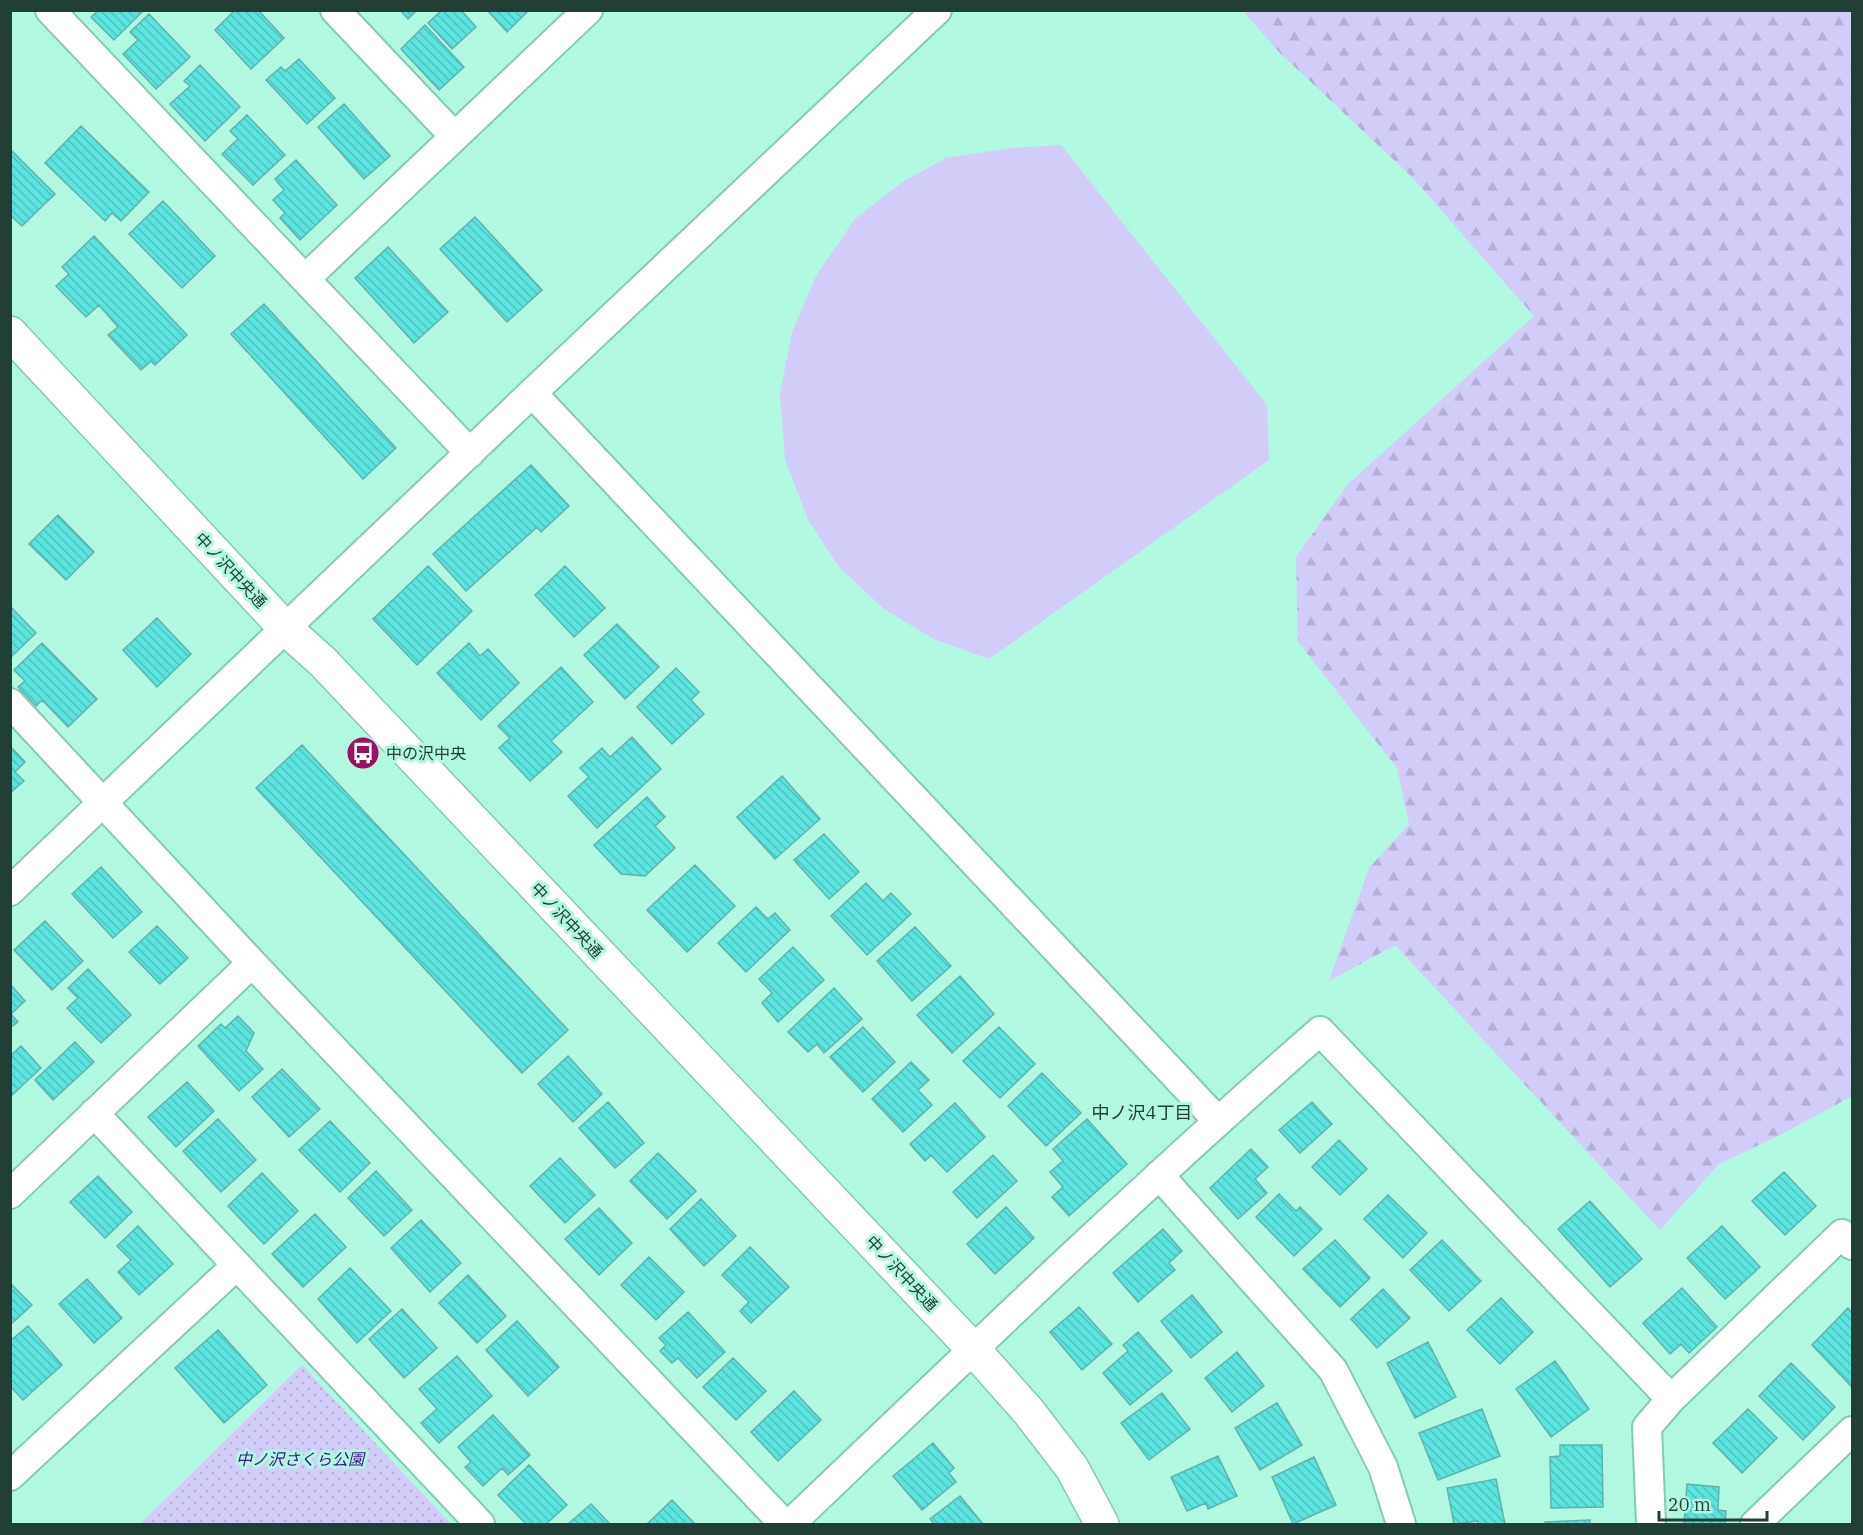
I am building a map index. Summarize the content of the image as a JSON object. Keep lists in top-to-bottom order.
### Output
{
  "streets": {
    "street": ["中ノ沢中央通"]
  },
  "districts": ["中ノ沢4丁目"],
  "parks": ["中ノ沢さくら公園"],
  "places": {
    "bus stop": ["中の沢中央"]
  },
  "scale_bar": "20 m"
}
